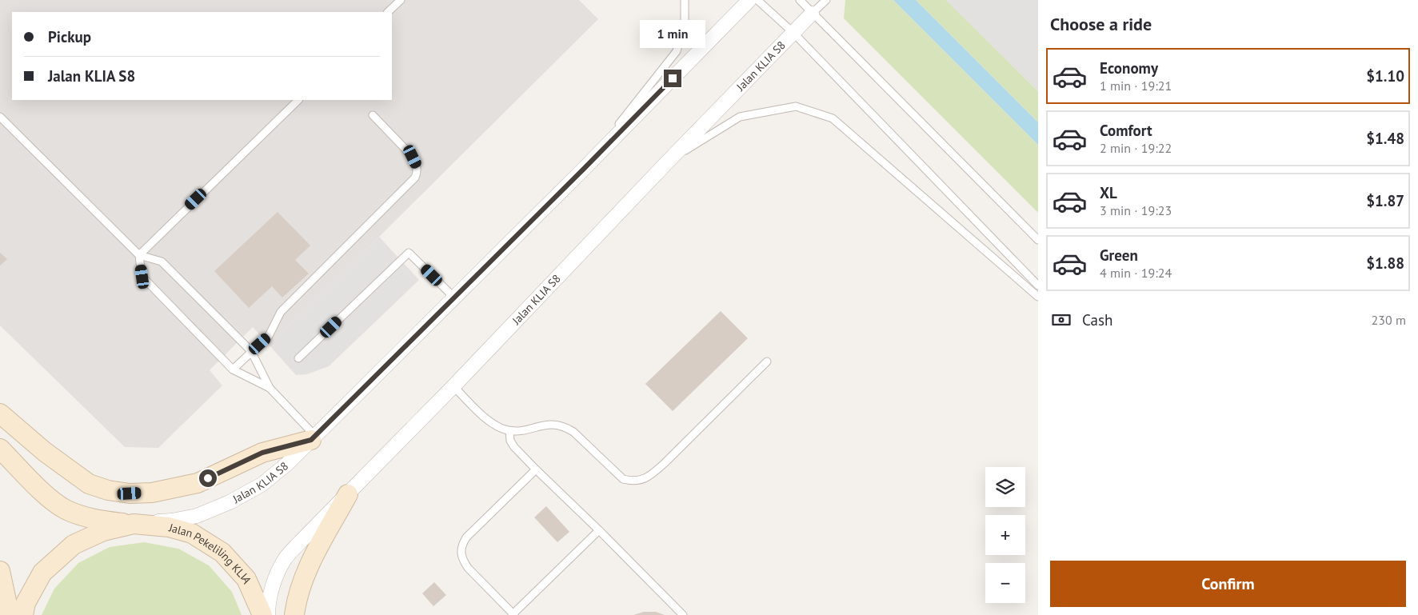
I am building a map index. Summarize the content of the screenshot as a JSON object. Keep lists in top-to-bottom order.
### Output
{
  "streets": {
    "street": ["Jalan KLIA S8", "Jalan Pekeliling KLIA"]
  },
  "crossings": [
    ["Jalan KLIA S8", "Jalan Pekeliling KLIA"]
  ],
  "page": {
    "heading": "Choose a ride",
    "banner": ["Pickup", "Jalan KLIA S8"],
    "bubble": "1 min",
    "list": [
      {
        "name": "Economy",
        "note": "1 min · 19:21",
        "value": "$1.10"
      },
      {
        "name": "Comfort",
        "note": "2 min · 19:22",
        "value": "$1.48"
      },
      {
        "name": "XL",
        "note": "3 min · 19:23",
        "value": "$1.87"
      },
      {
        "name": "Green",
        "note": "4 min · 19:24",
        "value": "$1.88"
      }
    ],
    "pay": ["Cash", "230 m"],
    "map_buttons": ["+", "−"],
    "buttons": "Confirm"
  }
}
